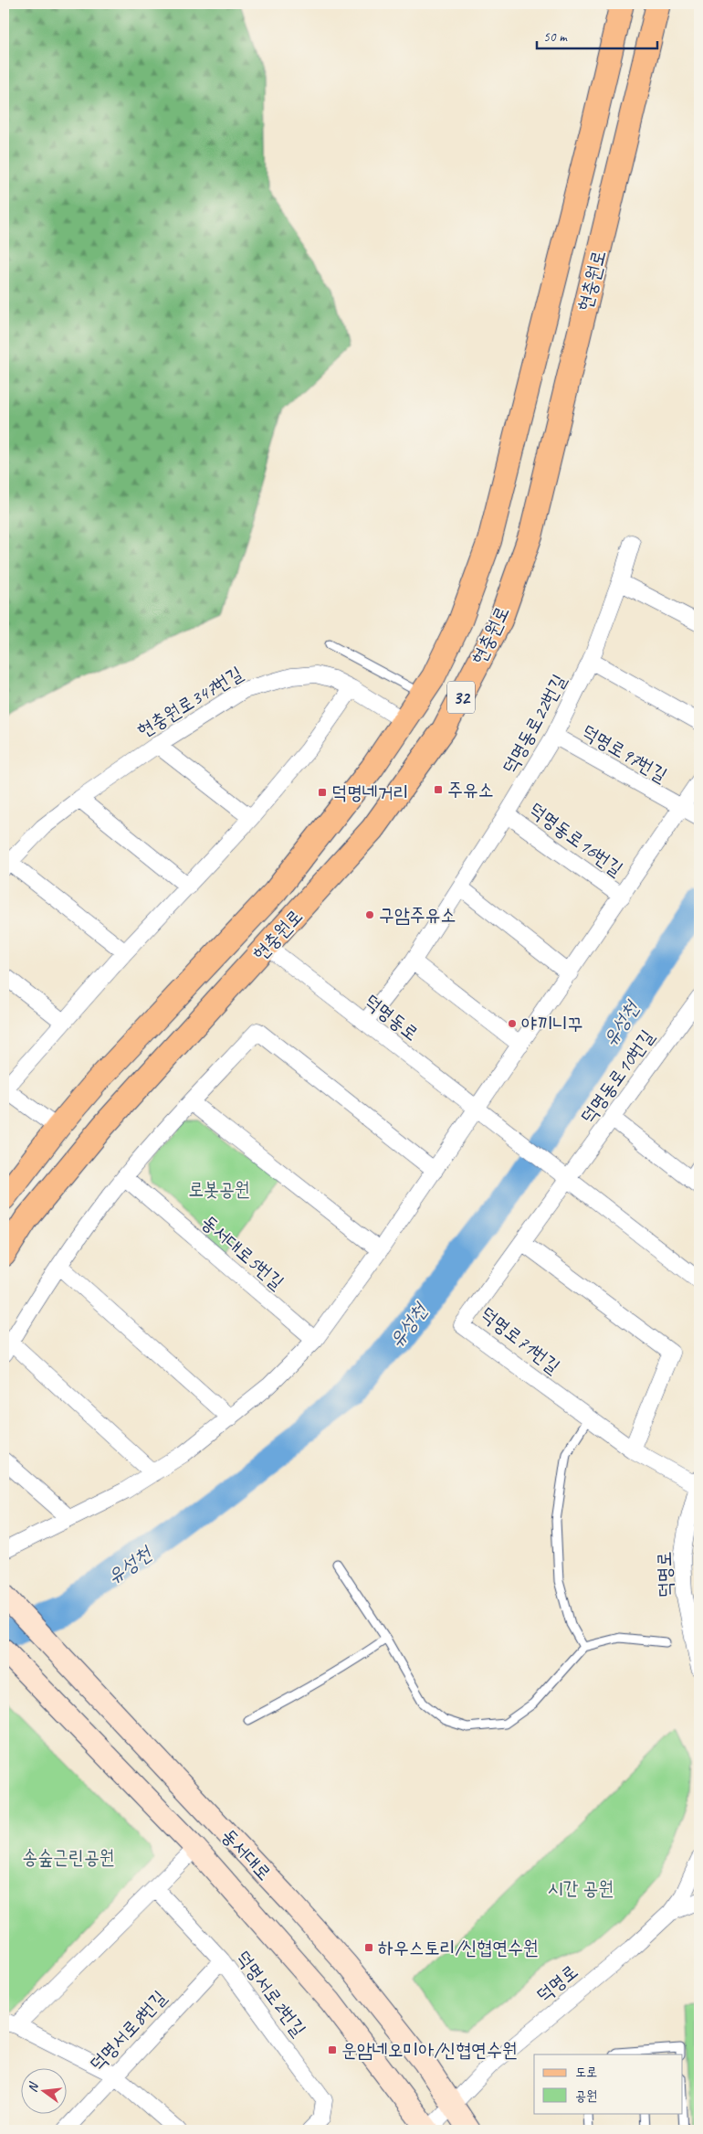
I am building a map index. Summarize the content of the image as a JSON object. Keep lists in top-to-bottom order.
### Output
{
  "streets": {
    "main road": ["현충원로", "32"],
    "street": [
      "현충원로347번길",
      "덕명동로22번길",
      "덕명로97번길",
      "덕명동로16번길",
      "덕명동로",
      "덕명동로10번길",
      "동서대로5번길",
      "덕명로71번길",
      "덕명로",
      "동서대로",
      "덕명서로2번길",
      "덕명서로8번길"
    ]
  },
  "crossings": [
    ["현충원로", "현충원로347번길"],
    ["현충원로", "덕명동로"],
    ["덕명동로22번길", "덕명로97번길"],
    ["덕명동로22번길", "덕명동로16번길"],
    ["덕명동로22번길", "덕명동로"],
    ["덕명로97번길", "덕명동로16번길"],
    ["덕명동로16번길", "덕명동로"],
    ["덕명동로", "덕명동로10번길"],
    ["덕명동로", "덕명로71번길"],
    ["덕명동로10번길", "덕명로71번길"],
    ["덕명로71번길", "덕명로"],
    ["덕명로", "동서대로"],
    ["덕명서로2번길", "덕명서로8번길"]
  ],
  "water": ["유성천"],
  "parks": ["로봇공원", "송숲근린공원", "시간 공원"],
  "places": {
    "transit": [
      "주유소",
      "덕명네거리",
      "하우스토리/신협연수원",
      "운암네오미아/신협연수원"
    ],
    "other": ["구암주유소", "야끼니꾸"]
  },
  "legend": ["도로", "공원"],
  "scale_bar": "50 m",
  "north": "left"
}
